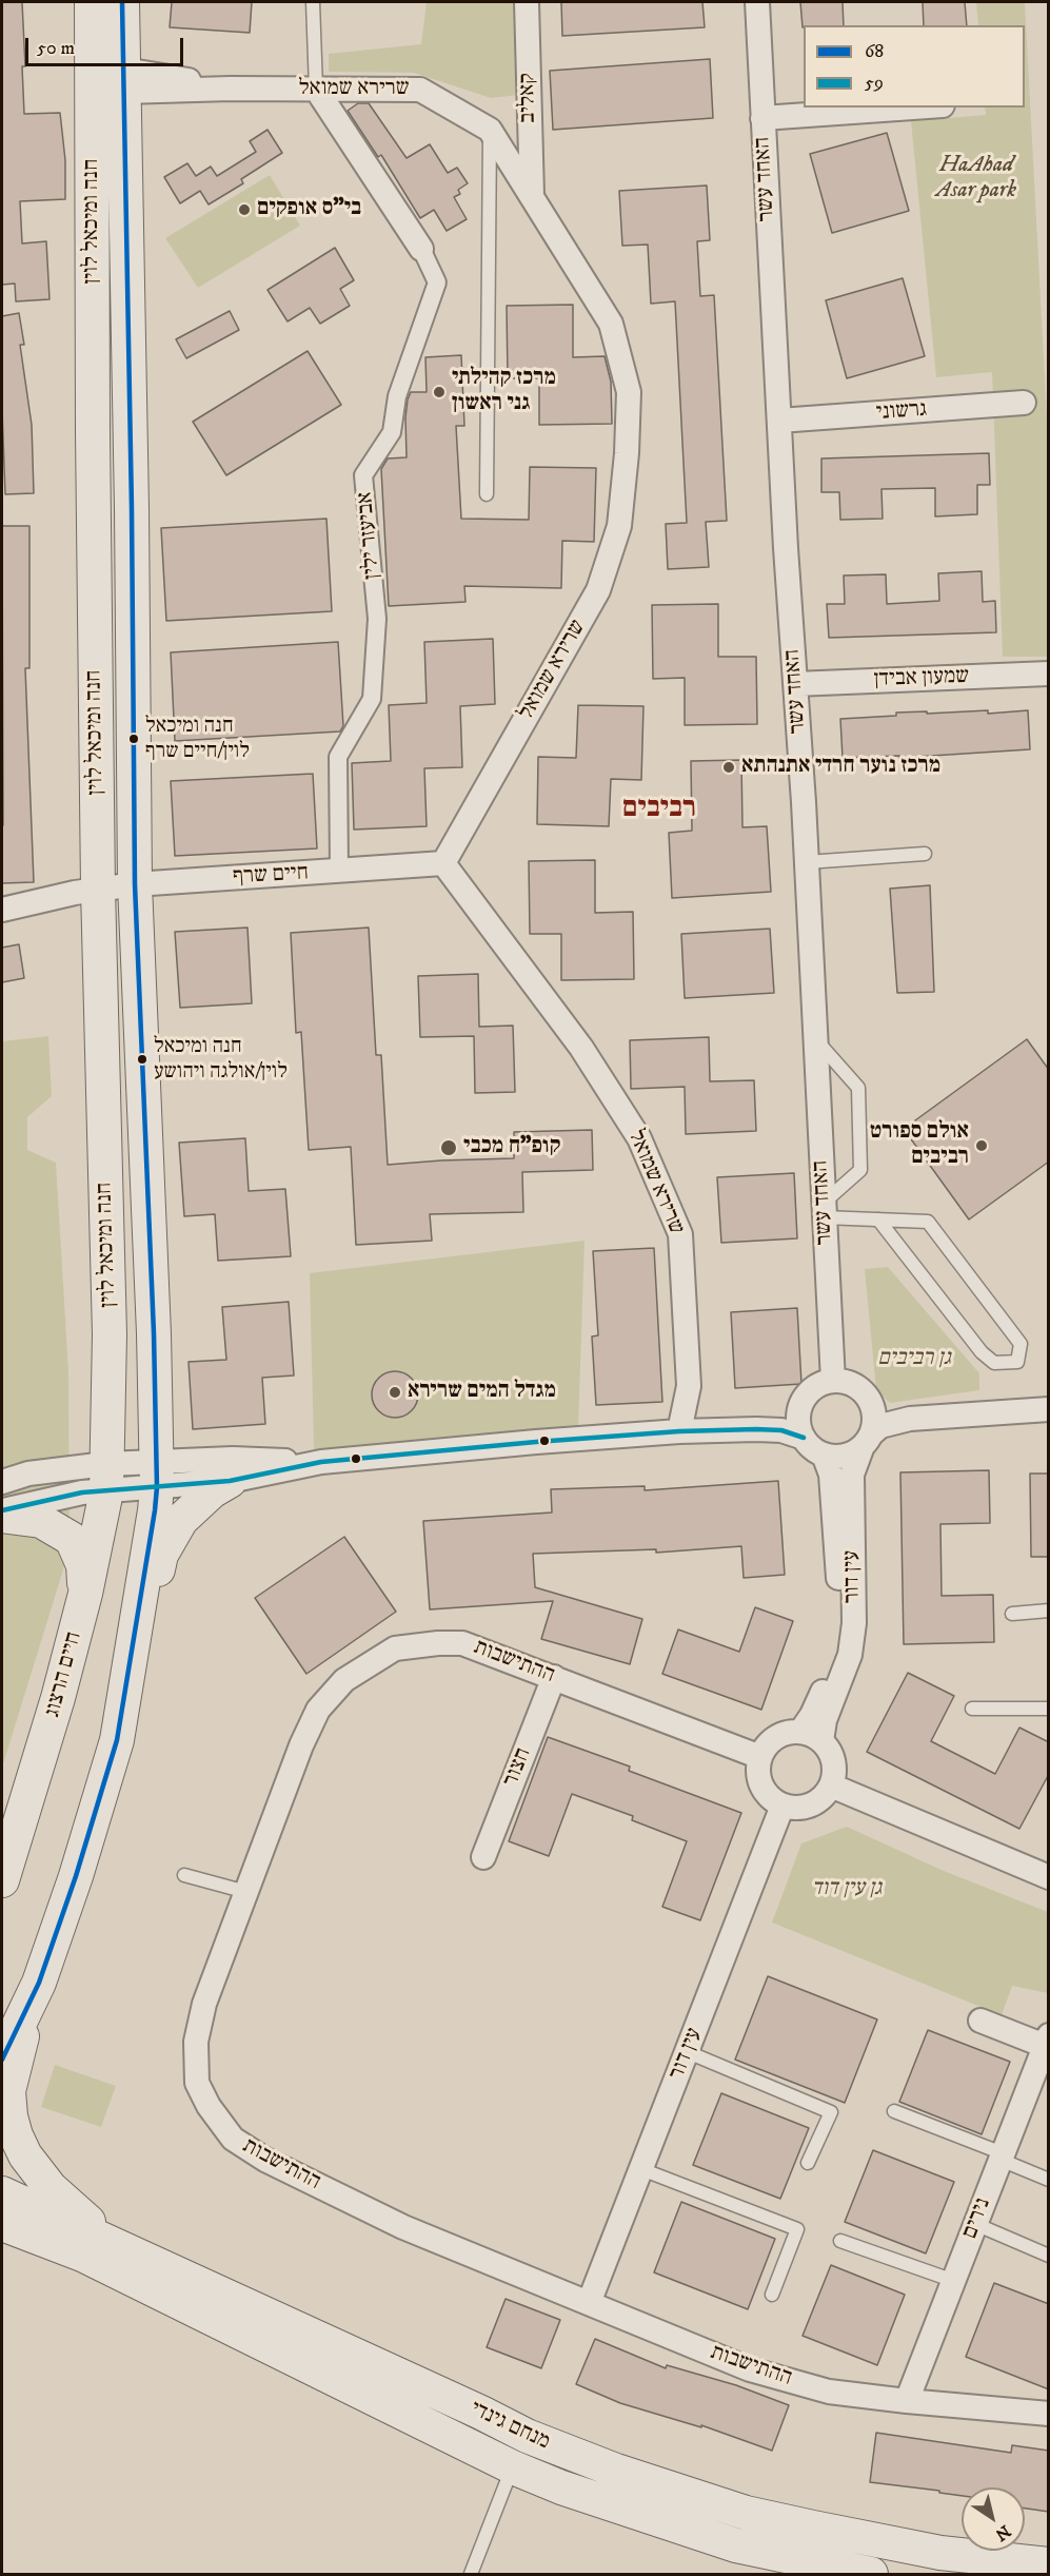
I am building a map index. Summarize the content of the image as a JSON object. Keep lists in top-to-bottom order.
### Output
{
  "streets": {
    "main road": ["חנה ומיכאל לוין", "חיים הרצוג", "מנחם גינדי"],
    "street": [
      "שרירא שמואל",
      "קאליב",
      "האחד עשר",
      "גרשוני",
      "אביעזר ילין",
      "שמעון אבידן",
      "חיים שרף",
      "עין דור",
      "ההתישבות",
      "חצור",
      "נירים"
    ]
  },
  "crossings": [
    ["שרירא שמואל", "קאליב"],
    ["שרירא שמואל", "חנה ומיכאל לוין"],
    ["שרירא שמואל", "אביעזר ילין"],
    ["שרירא שמואל", "חיים שרף"],
    ["האחד עשר", "גרשוני"],
    ["האחד עשר", "שמעון אבידן"],
    ["האחד עשר", "עין דור"],
    ["חנה ומיכאל לוין", "חיים שרף"],
    ["חנה ומיכאל לוין", "חיים הרצוג"],
    ["אביעזר ילין", "חיים שרף"],
    ["עין דור", "ההתישבות"],
    ["ההתישבות", "חצור"],
    ["ההתישבות", "נירים"]
  ],
  "districts": ["רביבים"],
  "parks": ["HaAhad Asar park", "גן רביבים", "גן עין דוד"],
  "places": [
    "בי\"ס אופקים",
    "מרכז קהילתי גני ראשון",
    "חנה ומיכאל לוין/חיים שרף",
    "מרכז נוער חרדי אתנהתא",
    "חנה ומיכאל לוין/אולגה ויהושע",
    "אולם ספורט רביבים",
    "קופ\"ח מכבי",
    "מגדל המים שרירא"
  ],
  "lines": ["transit line 68", "transit line 59"],
  "legend": ["68", "59"],
  "scale_bar": "50 m",
  "north": "bottom right"
}
